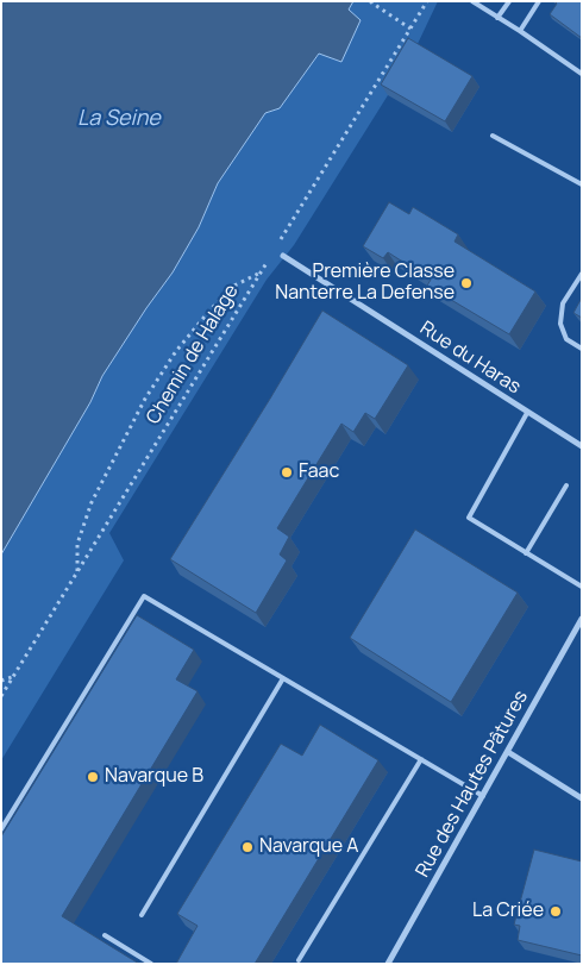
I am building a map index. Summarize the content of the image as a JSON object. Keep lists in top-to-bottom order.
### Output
{
  "streets": {
    "street": ["Rue du Haras", "Rue des Hautes Pâtures"],
    "path": ["Chemin de Halage"]
  },
  "water": ["La Seine"],
  "places": [
    "Première Classe Nanterre La Defense",
    "Faac",
    "Navarque B",
    "Navarque A",
    "La Criée"
  ]
}
